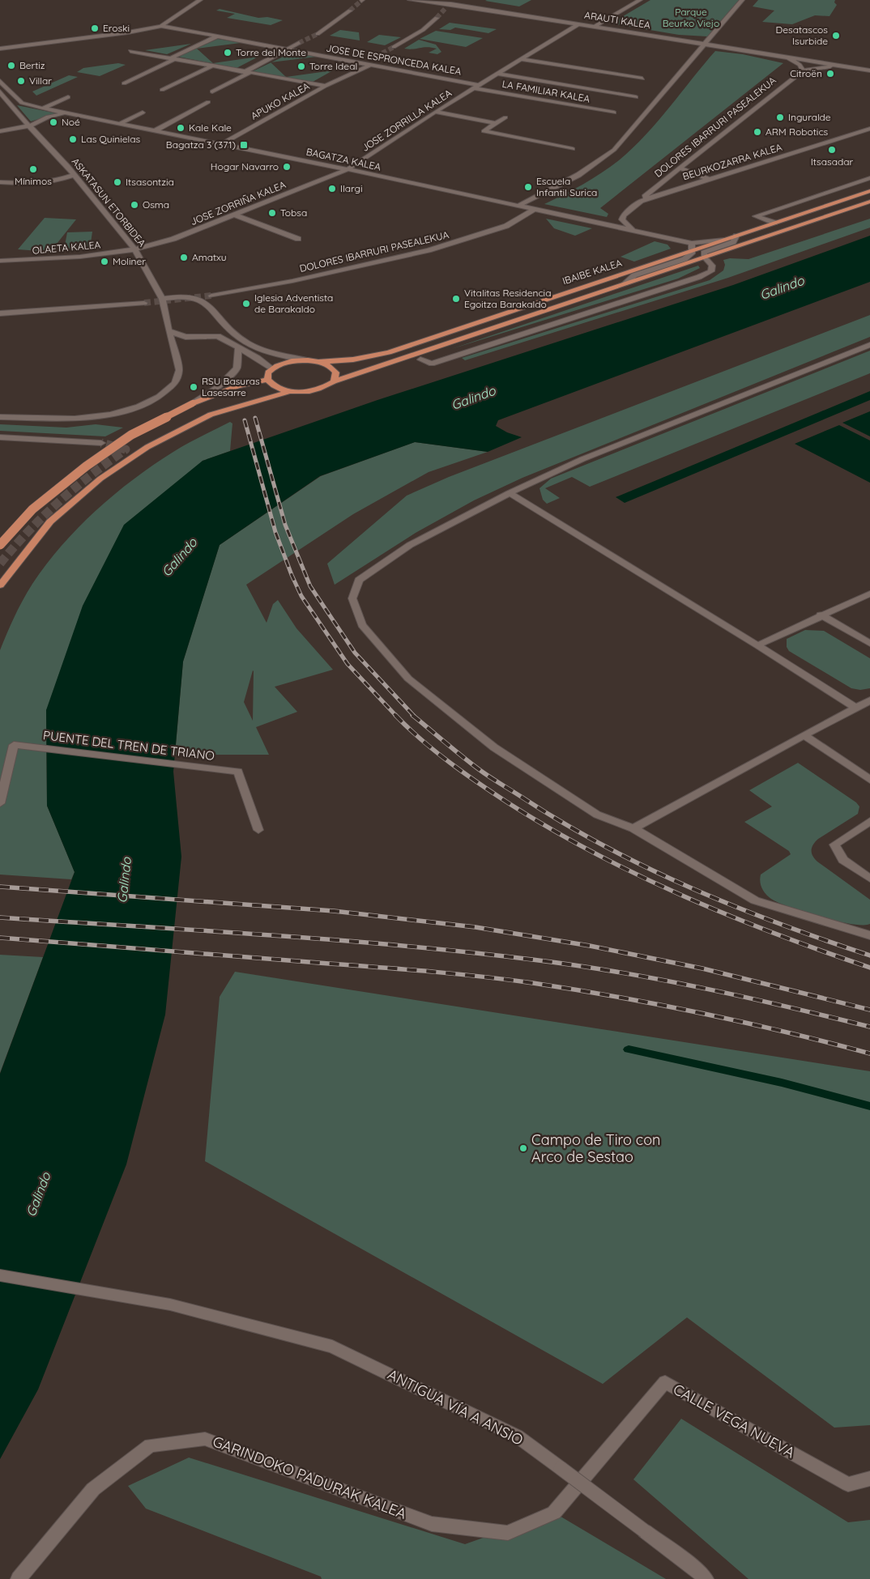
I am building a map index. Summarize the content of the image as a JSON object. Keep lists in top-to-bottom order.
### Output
{
  "streets": {
    "main road": ["IBAIBE KALEA"],
    "street": [
      "ARAUTI KALEA",
      "JOSE DE ESPRONCEDA KALEA",
      "LA FAMILIAR KALEA",
      "APUKO KALEA",
      "JOSE ZORRILLA KALEA",
      "DOLORES IBARRURI PASEALEKUA",
      "BAGATZA KALEA",
      "BEURKOZARRA KALEA",
      "ASKATASUN ETORBIDEA",
      "JOSE ZORRIÑA KALEA",
      "OLAETA KALEA",
      "PUENTE DEL TREN DE TRIANO",
      "ANTIGUA VÍA A ANSIO",
      "CALLE VEGA NUEVA",
      "GARINDOKO PADURAK KALEA"
    ]
  },
  "crossings": [
    ["ARAUTI KALEA", "JOSE ZORRILLA KALEA"],
    ["ARAUTI KALEA", "DOLORES IBARRURI PASEALEKUA"],
    ["JOSE DE ESPRONCEDA KALEA", "LA FAMILIAR KALEA"],
    ["JOSE DE ESPRONCEDA KALEA", "APUKO KALEA"],
    ["JOSE DE ESPRONCEDA KALEA", "JOSE ZORRILLA KALEA"],
    ["LA FAMILIAR KALEA", "JOSE ZORRILLA KALEA"],
    ["APUKO KALEA", "BAGATZA KALEA"],
    ["JOSE ZORRILLA KALEA", "BAGATZA KALEA"],
    ["JOSE ZORRILLA KALEA", "JOSE ZORRIÑA KALEA"],
    ["DOLORES IBARRURI PASEALEKUA", "BAGATZA KALEA"],
    ["DOLORES IBARRURI PASEALEKUA", "BEURKOZARRA KALEA"],
    ["BAGATZA KALEA", "BEURKOZARRA KALEA"],
    ["BAGATZA KALEA", "JOSE ZORRIÑA KALEA"],
    ["BAGATZA KALEA", "IBAIBE KALEA"],
    ["ASKATASUN ETORBIDEA", "JOSE ZORRIÑA KALEA"],
    ["ASKATASUN ETORBIDEA", "OLAETA KALEA"],
    ["JOSE ZORRIÑA KALEA", "OLAETA KALEA"],
    ["CALLE VEGA NUEVA", "GARINDOKO PADURAK KALEA"]
  ],
  "water": ["Galindo"],
  "parks": ["Parque Beurko Viejo"],
  "places": {
    "other": [
      "Eroski",
      "Desatascos Isurbide",
      "Torre del Monte",
      "Bertiz",
      "Torre Ideal",
      "Citroën",
      "Villar",
      "Inguralde",
      "Noé",
      "Kale Kale",
      "ARM Robotics",
      "Las Quinielas",
      "Itsasadar",
      "Hogar Navarro",
      "Mínimos",
      "Itsasontzia",
      "Escuela Infantil Surica",
      "Ilargi",
      "Osma",
      "Tobsa",
      "Amatxu",
      "Moliner",
      "Vitalitas Residencia Egoitza Barakaldo",
      "Iglesia Adventista de Barakaldo",
      "RSU Basuras Lasesarre",
      "Campo de Tiro con Arco de Sestao"
    ],
    "transit": ["Bagatza 3 (371)"]
  }
}
